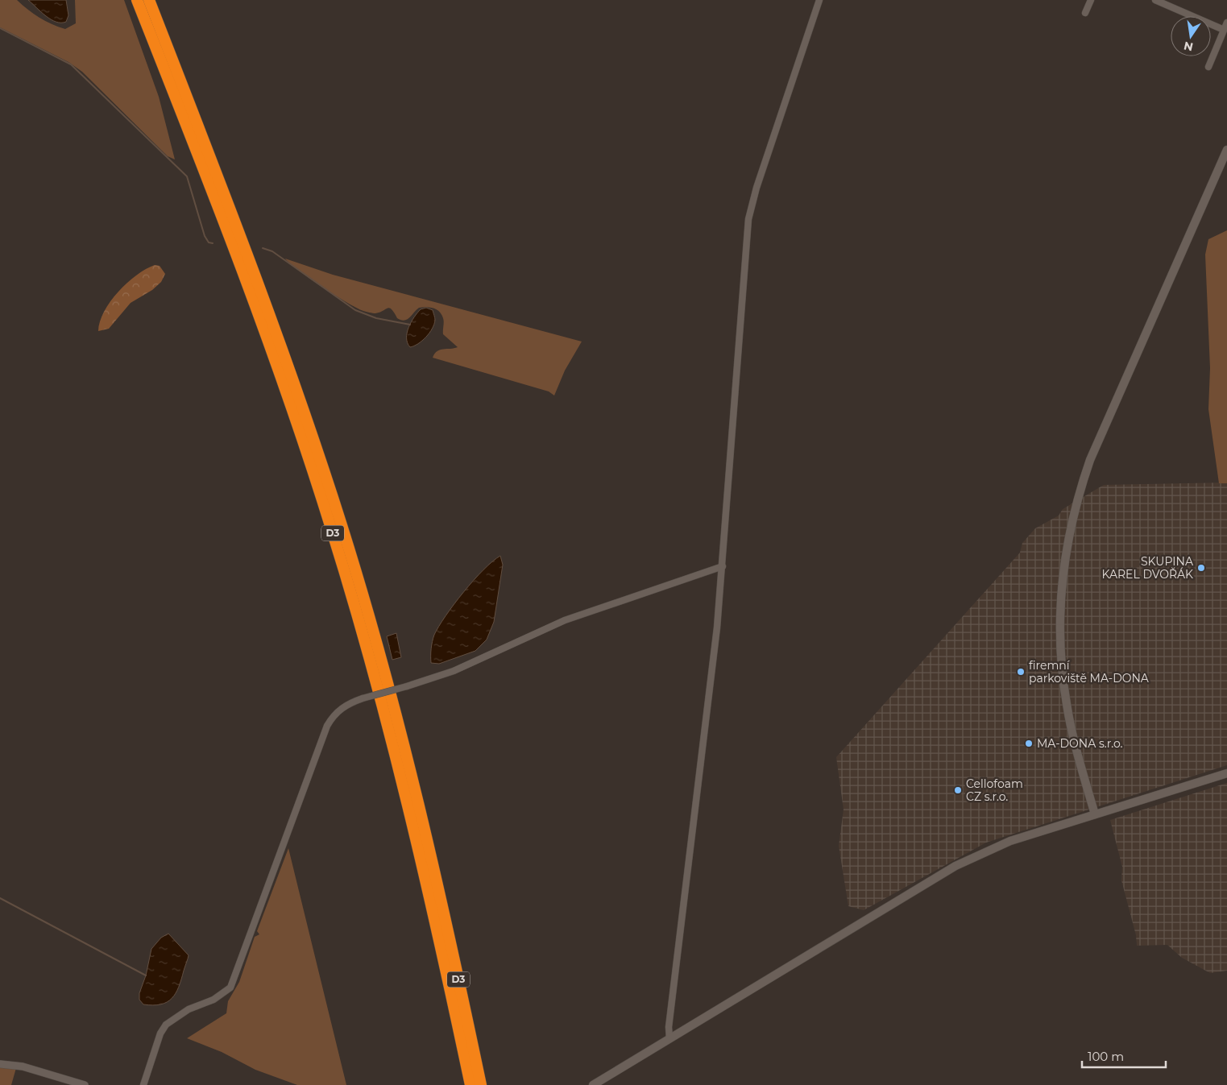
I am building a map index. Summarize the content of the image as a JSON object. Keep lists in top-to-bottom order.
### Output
{
  "streets": {
    "highway": ["D3"]
  },
  "places": [
    "SKUPINA KAREL DVOŘÁK",
    "firemní parkoviště MA-DONA",
    "MA-DONA s.r.o.",
    "Cellofoam CZ s.r.o."
  ],
  "scale_bar": "100 m",
  "north": "bottom"
}
